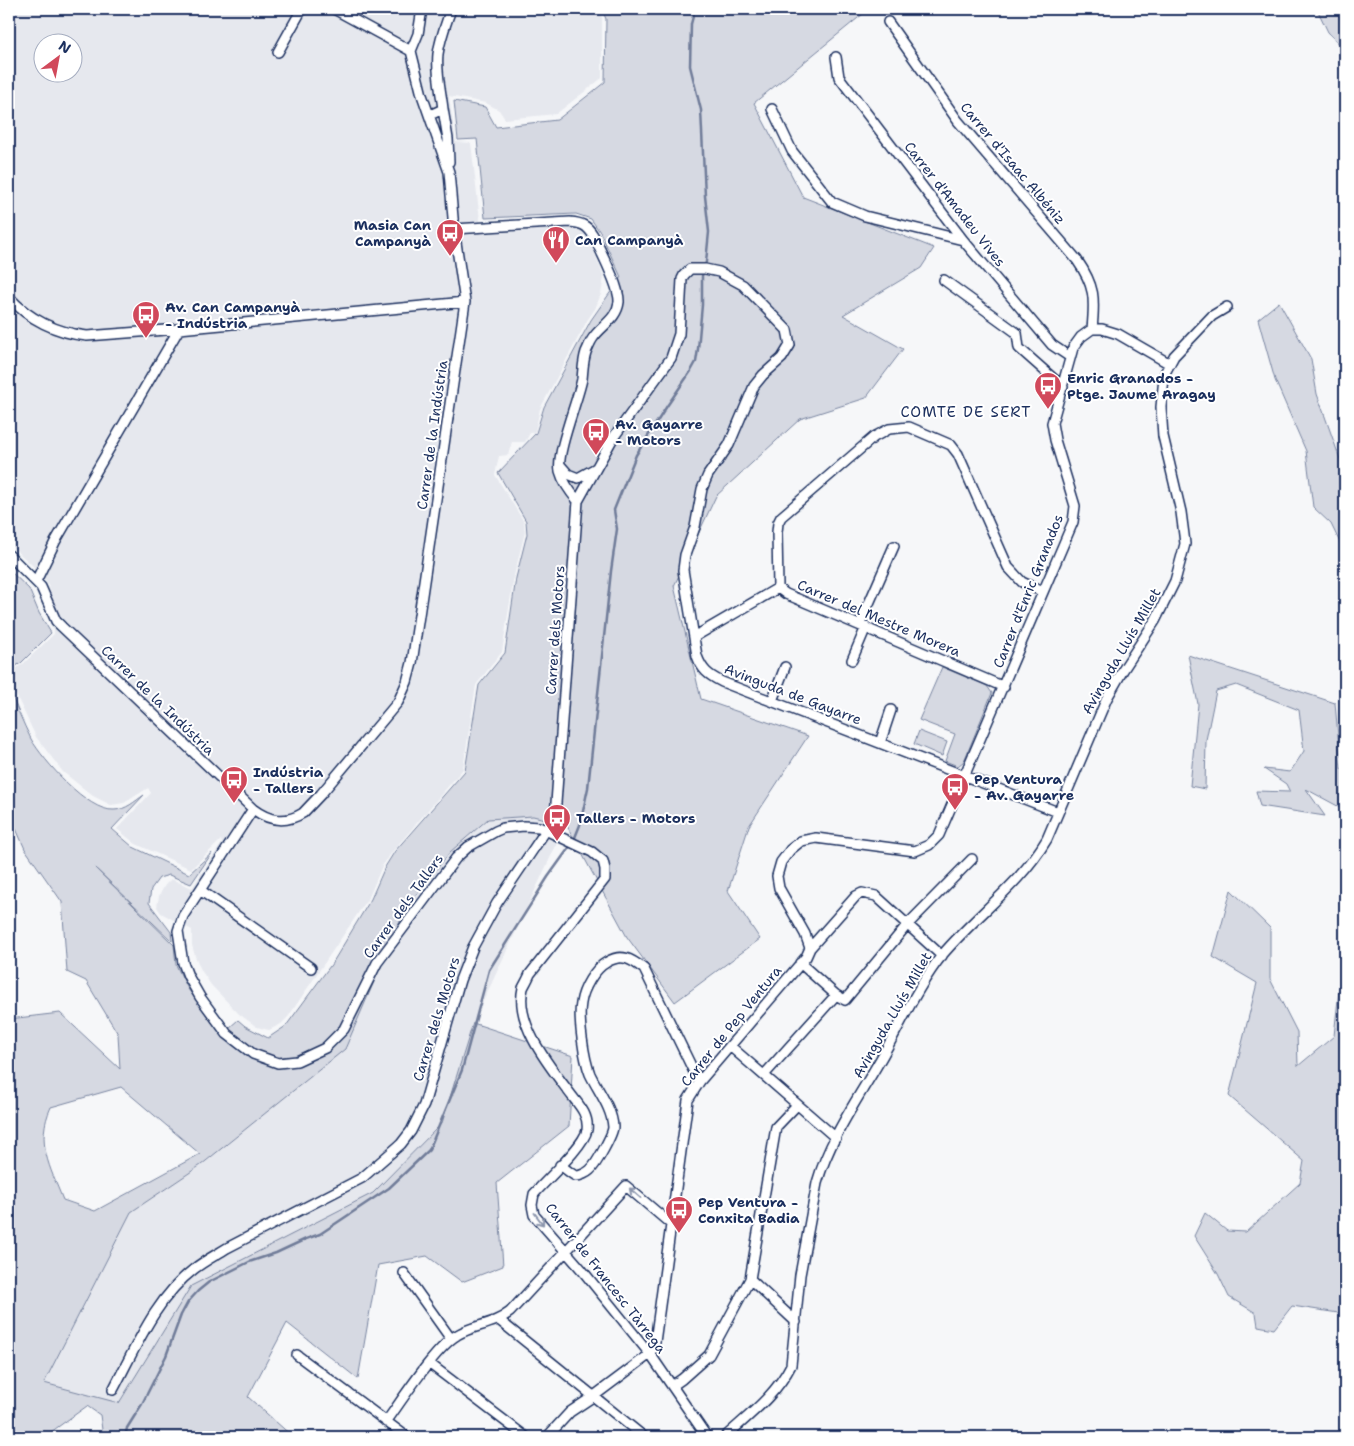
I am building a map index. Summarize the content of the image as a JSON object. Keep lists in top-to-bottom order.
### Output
{
  "streets": {
    "street": [
      "Carrer d'Isaac Albéniz",
      "Carrer d'Amadeu Vives",
      "Carrer de la Indústria",
      "Carrer d'Enric Granados",
      "Carrer del Mestre Morera",
      "Carrer dels Motors",
      "Avinguda Lluís Millet",
      "Avinguda de Gayarre",
      "Carrer dels Tallers",
      "Carrer de Pep Ventura",
      "Carrer de Francesc Tàrrega"
    ]
  },
  "crossings": [
    ["Carrer d'Isaac Albéniz", "Carrer d'Enric Granados"],
    ["Carrer d'Amadeu Vives", "Carrer d'Enric Granados"],
    ["Carrer de la Indústria", "Carrer dels Tallers"],
    ["Carrer d'Enric Granados", "Carrer del Mestre Morera"],
    ["Carrer d'Enric Granados", "Avinguda de Gayarre"],
    ["Carrer dels Motors", "Avinguda de Gayarre"],
    ["Carrer dels Motors", "Carrer dels Tallers"],
    ["Carrer dels Motors", "Carrer de Francesc Tàrrega"],
    ["Carrer dels Tallers", "Carrer de Francesc Tàrrega"],
    ["Carrer de Pep Ventura", "Carrer de Francesc Tàrrega"]
  ],
  "districts": ["COMTE DE SERT"],
  "places": {
    "bus stop": [
      "Masia Can Campanyà",
      "Av. Can Campanyà - Indústria",
      "Enric Granados - Ptge. Jaume Aragay",
      "Av. Gayarre - Motors",
      "Indústria - Tallers",
      "Pep Ventura - Av. Gayarre",
      "Tallers - Motors",
      "Pep Ventura - Conxita Badia"
    ],
    "restaurant": ["Can Campanyà"]
  },
  "north": "top right"
}
